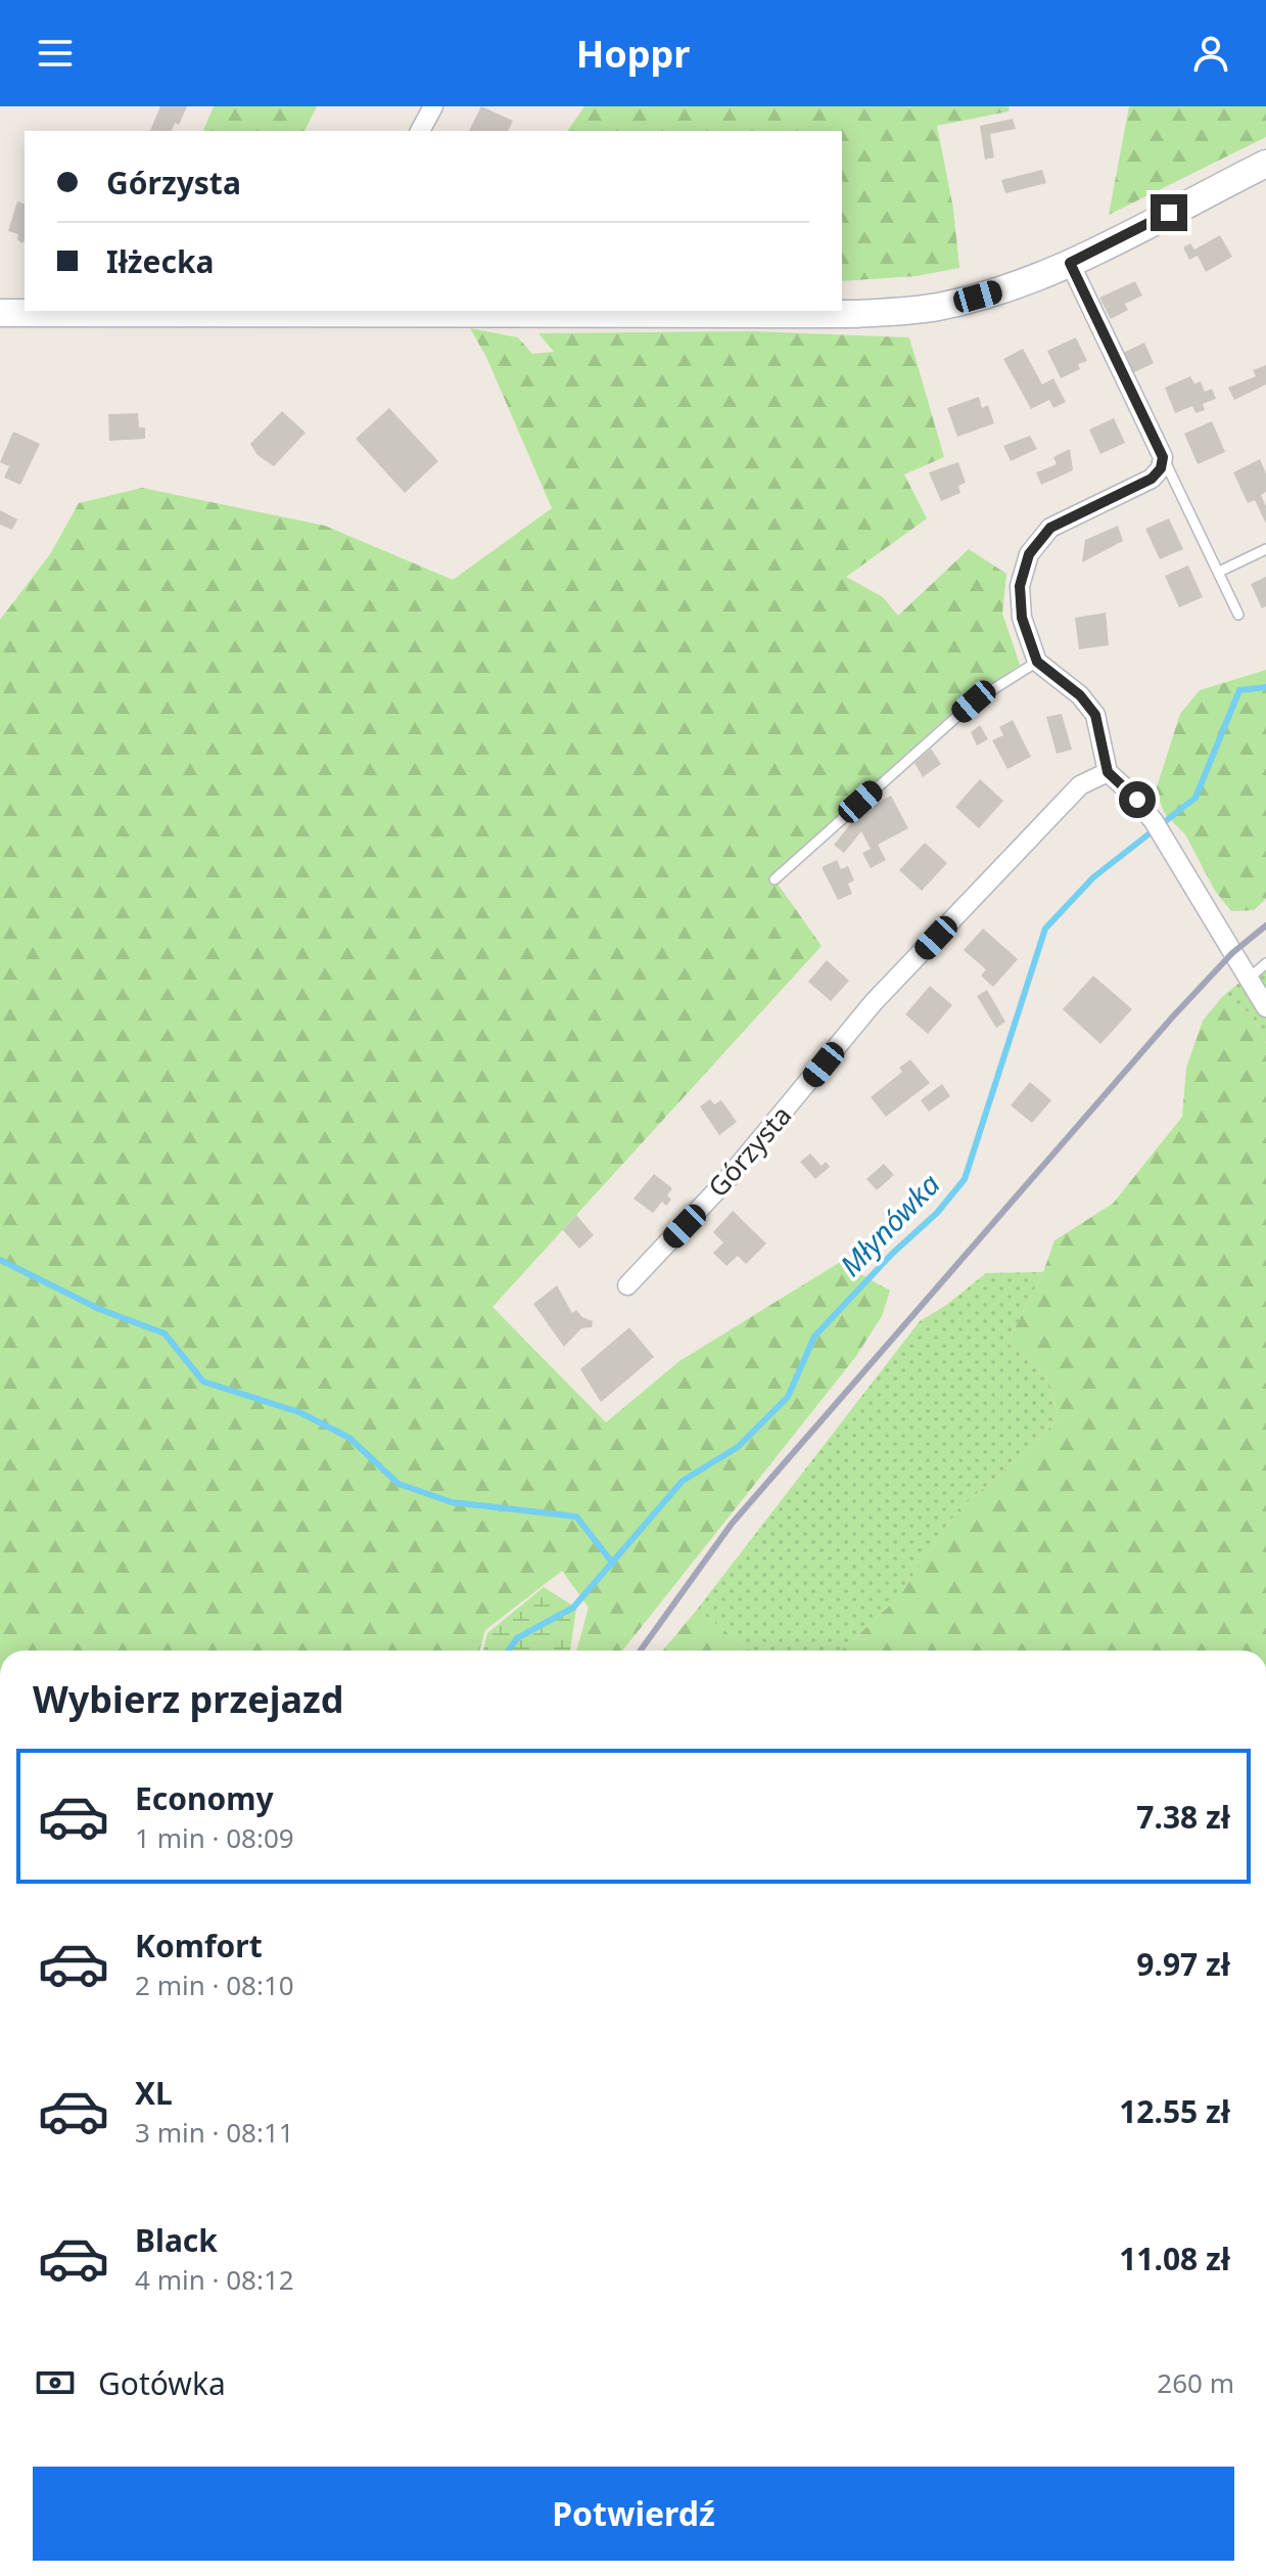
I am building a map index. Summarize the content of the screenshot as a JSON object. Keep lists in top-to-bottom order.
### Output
{
  "streets": {
    "street": ["Górzysta"]
  },
  "water": ["Młynówka"],
  "page": {
    "header": "Hoppr",
    "banner": ["Górzysta", "Iłżecka"],
    "heading": "Wybierz przejazd",
    "list": [
      {
        "name": "Economy",
        "note": "1 min · 08:09",
        "value": "7.38 zł"
      },
      {
        "name": "Komfort",
        "note": "2 min · 08:10",
        "value": "9.97 zł"
      },
      {
        "name": "XL",
        "note": "3 min · 08:11",
        "value": "12.55 zł"
      },
      {
        "name": "Black",
        "note": "4 min · 08:12",
        "value": "11.08 zł"
      }
    ],
    "pay": ["Gotówka", "260 m"],
    "buttons": "Potwierdź"
  }
}
